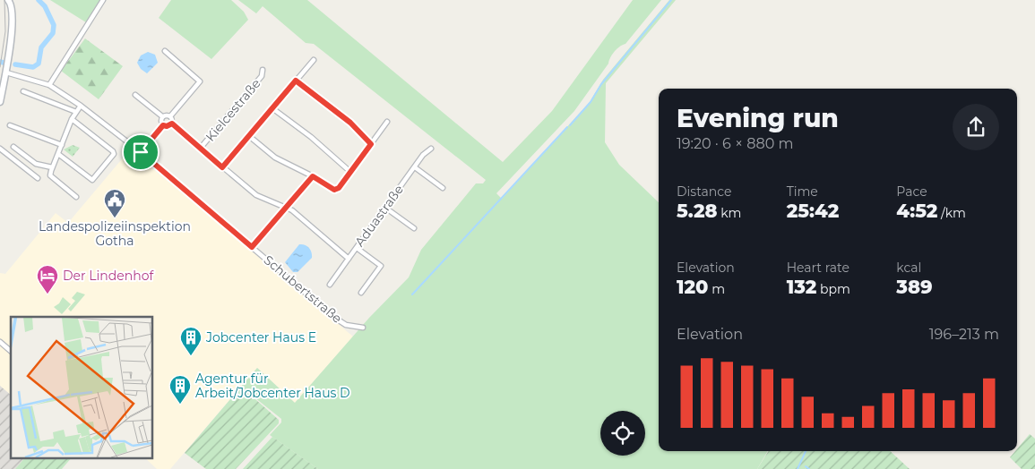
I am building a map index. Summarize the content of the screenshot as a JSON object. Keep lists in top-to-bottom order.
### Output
{
  "streets": {
    "street": ["Kielcestraße", "Aduastraße", "Schubertstraße"]
  },
  "places": {
    "public building": ["Landespolizeiinspektion Gotha"],
    "hotel": ["Der Lindenhof"],
    "building": ["Jobcenter Haus E", "Agentur für Arbeit/Jobcenter Haus D"]
  },
  "page": {
    "heading": ["Evening run", "19:20 · 6 × 880 m"],
    "stats": [
      ["Distance", "5.28 km"],
      ["Time", "25:42"],
      ["Pace", "4:52 /km"],
      ["Elevation", "120 m"],
      ["Heart rate", "132 bpm"],
      ["kcal", "389"]
    ],
    "chart": ["Elevation", "196–213 m"]
  }
}
